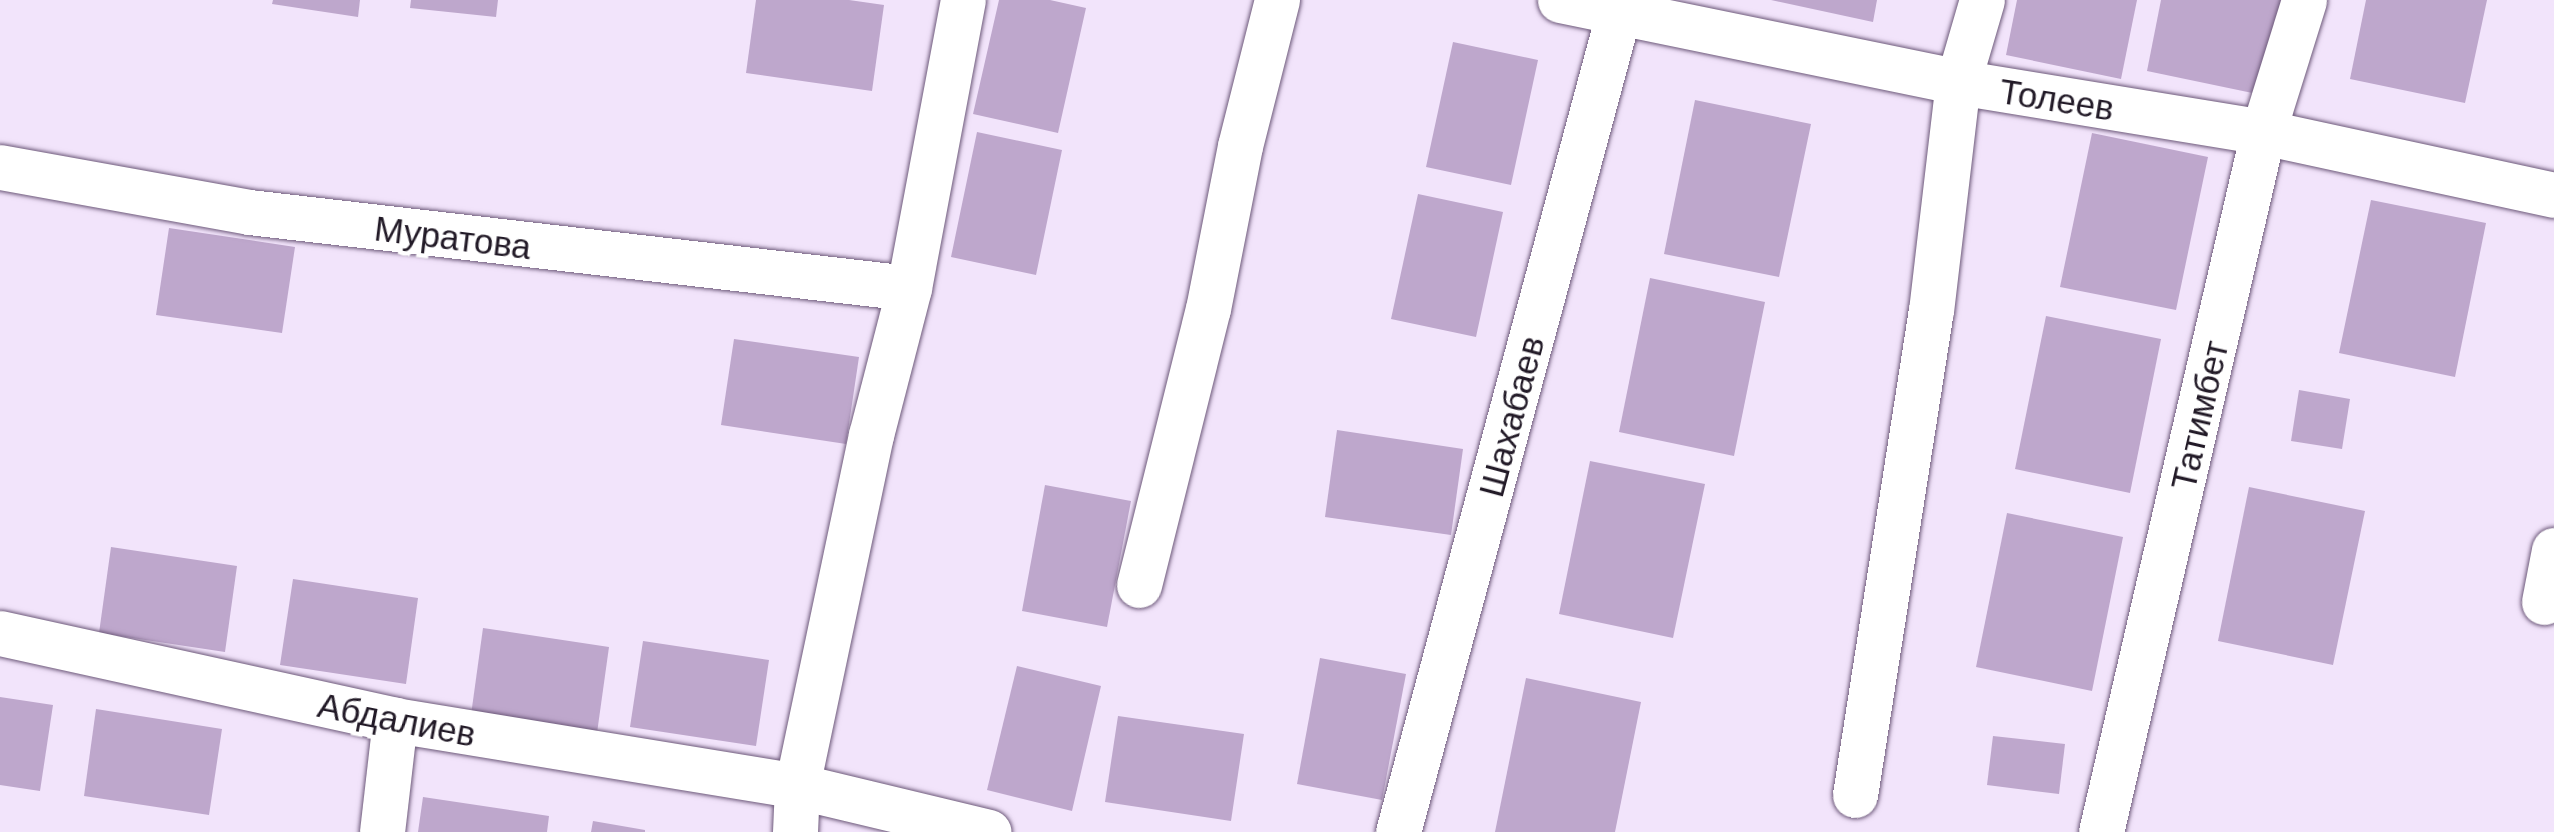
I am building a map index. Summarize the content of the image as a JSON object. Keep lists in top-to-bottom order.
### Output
{
  "streets": {
    "street": [
      "Толеев",
      "Муратова",
      "Татимбет",
      "Шахабаев",
      "Абдалиев"
    ]
  },
  "crossings": [
    ["Толеев", "Татимбет"],
    ["Толеев", "Шахабаев"]
  ]
}
